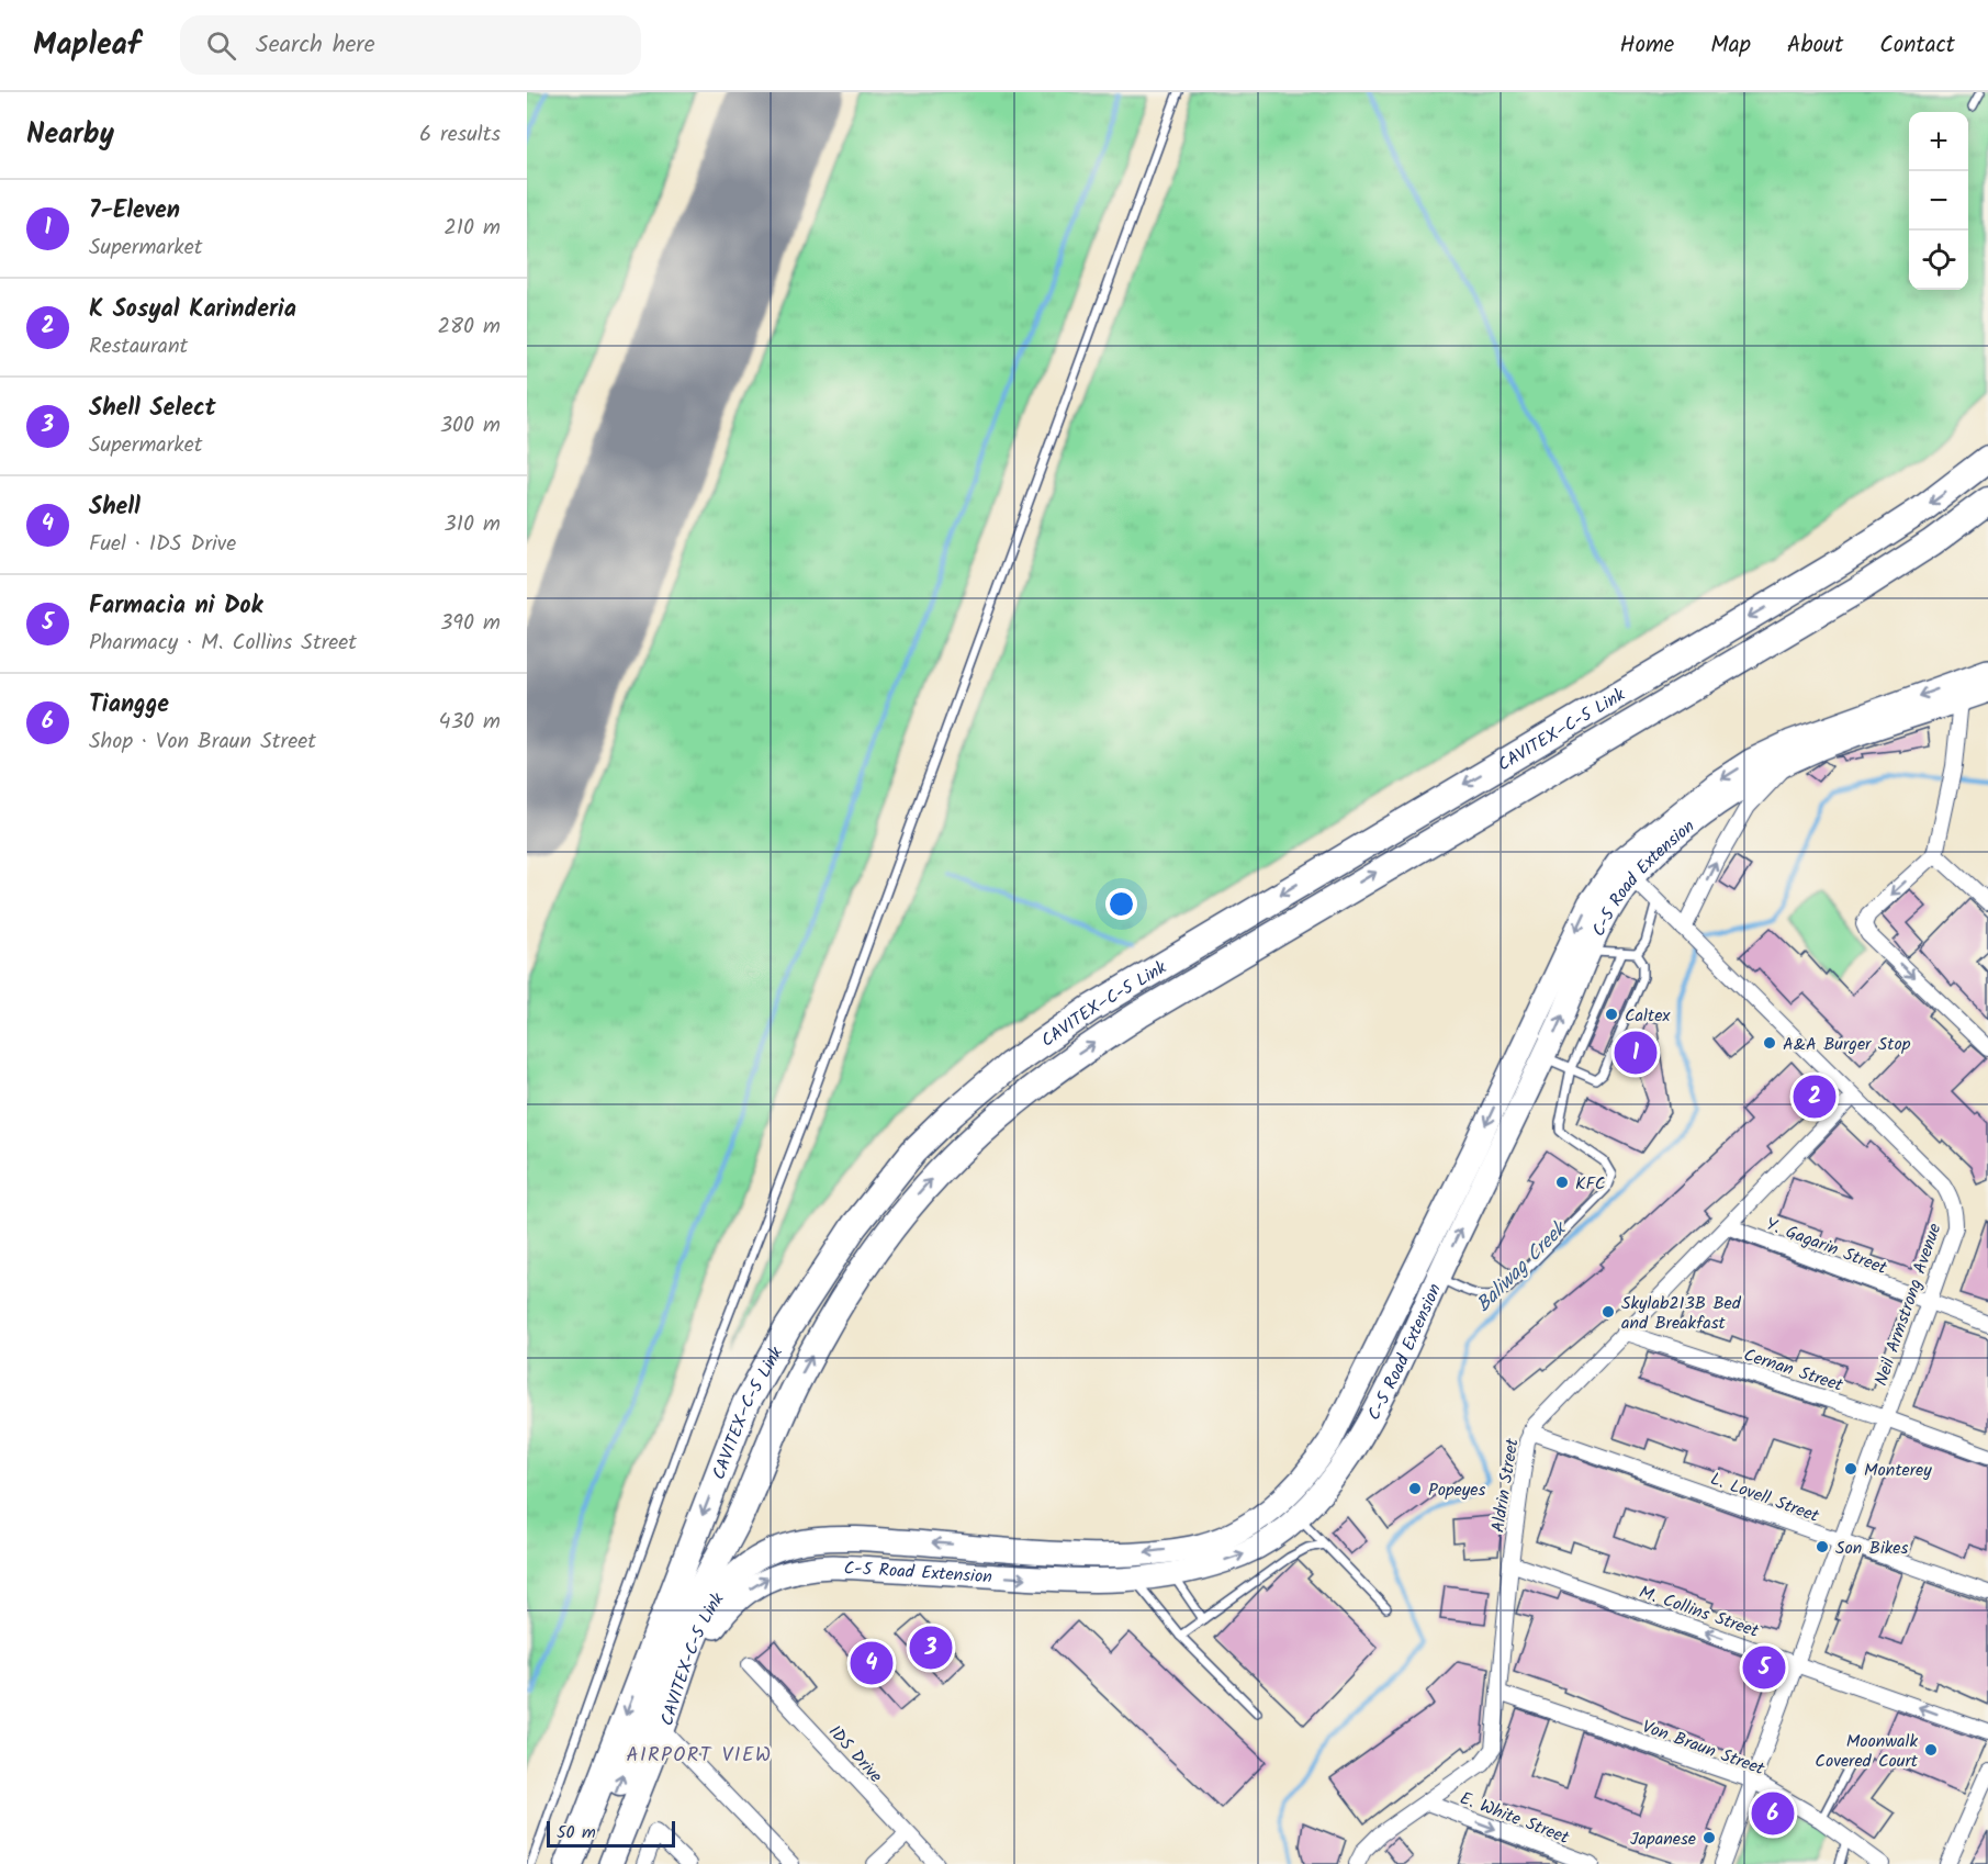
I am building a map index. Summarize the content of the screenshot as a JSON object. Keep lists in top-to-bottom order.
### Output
{
  "streets": {
    "highway": ["CAVITEX–C-5 Link"],
    "main road": ["C-5 Road Extension", "CAVITEX-C-5 Link"],
    "street": [
      "Y. Gagarin Street",
      "Neil Armstrong Avenue",
      "Cernan Street",
      "Aldrin Street",
      "L. Lovell Street",
      "M. Collins Street",
      "Von Braun Street",
      "IDS Drive",
      "E. White Street"
    ]
  },
  "crossings": [
    ["C-5 Road Extension", "Neil Armstrong Avenue"],
    ["C-5 Road Extension", "CAVITEX-C-5 Link"],
    ["Y. Gagarin Street", "Neil Armstrong Avenue"],
    ["Y. Gagarin Street", "Aldrin Street"],
    ["Neil Armstrong Avenue", "Cernan Street"],
    ["Neil Armstrong Avenue", "Aldrin Street"],
    ["Neil Armstrong Avenue", "L. Lovell Street"],
    ["Neil Armstrong Avenue", "M. Collins Street"],
    ["Neil Armstrong Avenue", "Von Braun Street"],
    ["Cernan Street", "Aldrin Street"],
    ["Aldrin Street", "L. Lovell Street"],
    ["Aldrin Street", "M. Collins Street"],
    ["Aldrin Street", "Von Braun Street"],
    ["Aldrin Street", "E. White Street"]
  ],
  "one_way": ["M. Collins Street", "E. White Street"],
  "districts": ["AIRPORT VIEW"],
  "water": ["Baliwag Creek"],
  "places": [
    "Caltex",
    "A&A Burger Stop",
    "KFC",
    "Skylab213B Bed and Breakfast",
    "Monterey",
    "Popeyes",
    "Son Bikes",
    "Moonwalk Covered Court",
    "Japanese"
  ],
  "scale_bar": "50 m",
  "page": {
    "header": "Mapleaf",
    "search": "Search here",
    "nav": [
      "Home",
      "Map",
      "About",
      "Contact"
    ],
    "heading": ["Nearby", "6 results"],
    "map_buttons": ["+", "−"],
    "list": [
      {
        "mark": "1",
        "name": "7-Eleven",
        "note": "Supermarket",
        "value": "210 m"
      },
      {
        "mark": "2",
        "name": "K Sosyal Karinderia",
        "note": "Restaurant",
        "value": "280 m"
      },
      {
        "mark": "3",
        "name": "Shell Select",
        "note": "Supermarket",
        "value": "300 m"
      },
      {
        "mark": "4",
        "name": "Shell",
        "note": "Fuel · IDS Drive",
        "value": "310 m"
      },
      {
        "mark": "5",
        "name": "Farmacia ni Dok",
        "note": "Pharmacy · M. Collins Street",
        "value": "390 m"
      },
      {
        "mark": "6",
        "name": "Tiangge",
        "note": "Shop · Von Braun Street",
        "value": "430 m"
      }
    ],
    "pins": [
      "1",
      "2",
      "3",
      "4",
      "5",
      "6"
    ],
    "scale": "50 m"
  }
}
